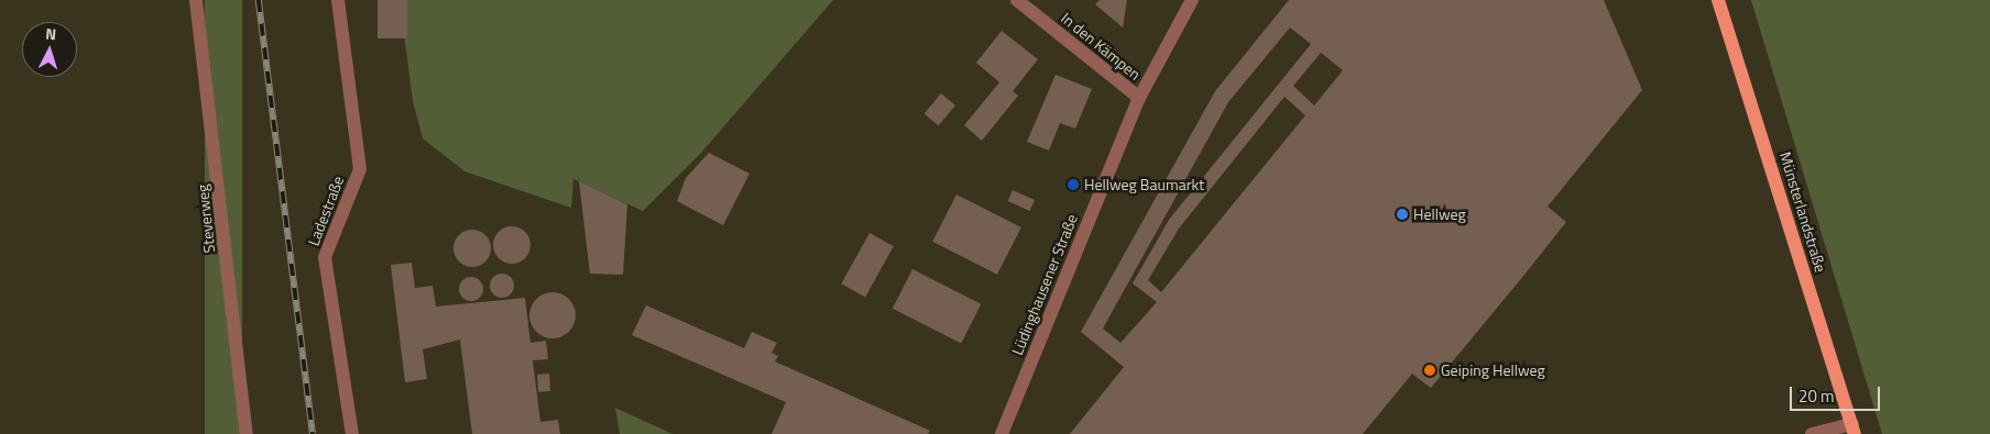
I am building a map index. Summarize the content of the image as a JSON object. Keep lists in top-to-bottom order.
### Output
{
  "streets": {
    "main road": ["Münsterlandstraße"],
    "street": [
      "In den Kämpen",
      "Ladestraße",
      "Steverweg",
      "Lüdinghausener Straße"
    ]
  },
  "crossings": [
    ["In den Kämpen", "Lüdinghausener Straße"]
  ],
  "places": ["Hellweg Baumarkt", "Hellweg", "Geiping Hellweg"],
  "scale_bar": "20 m",
  "north": "top"
}
